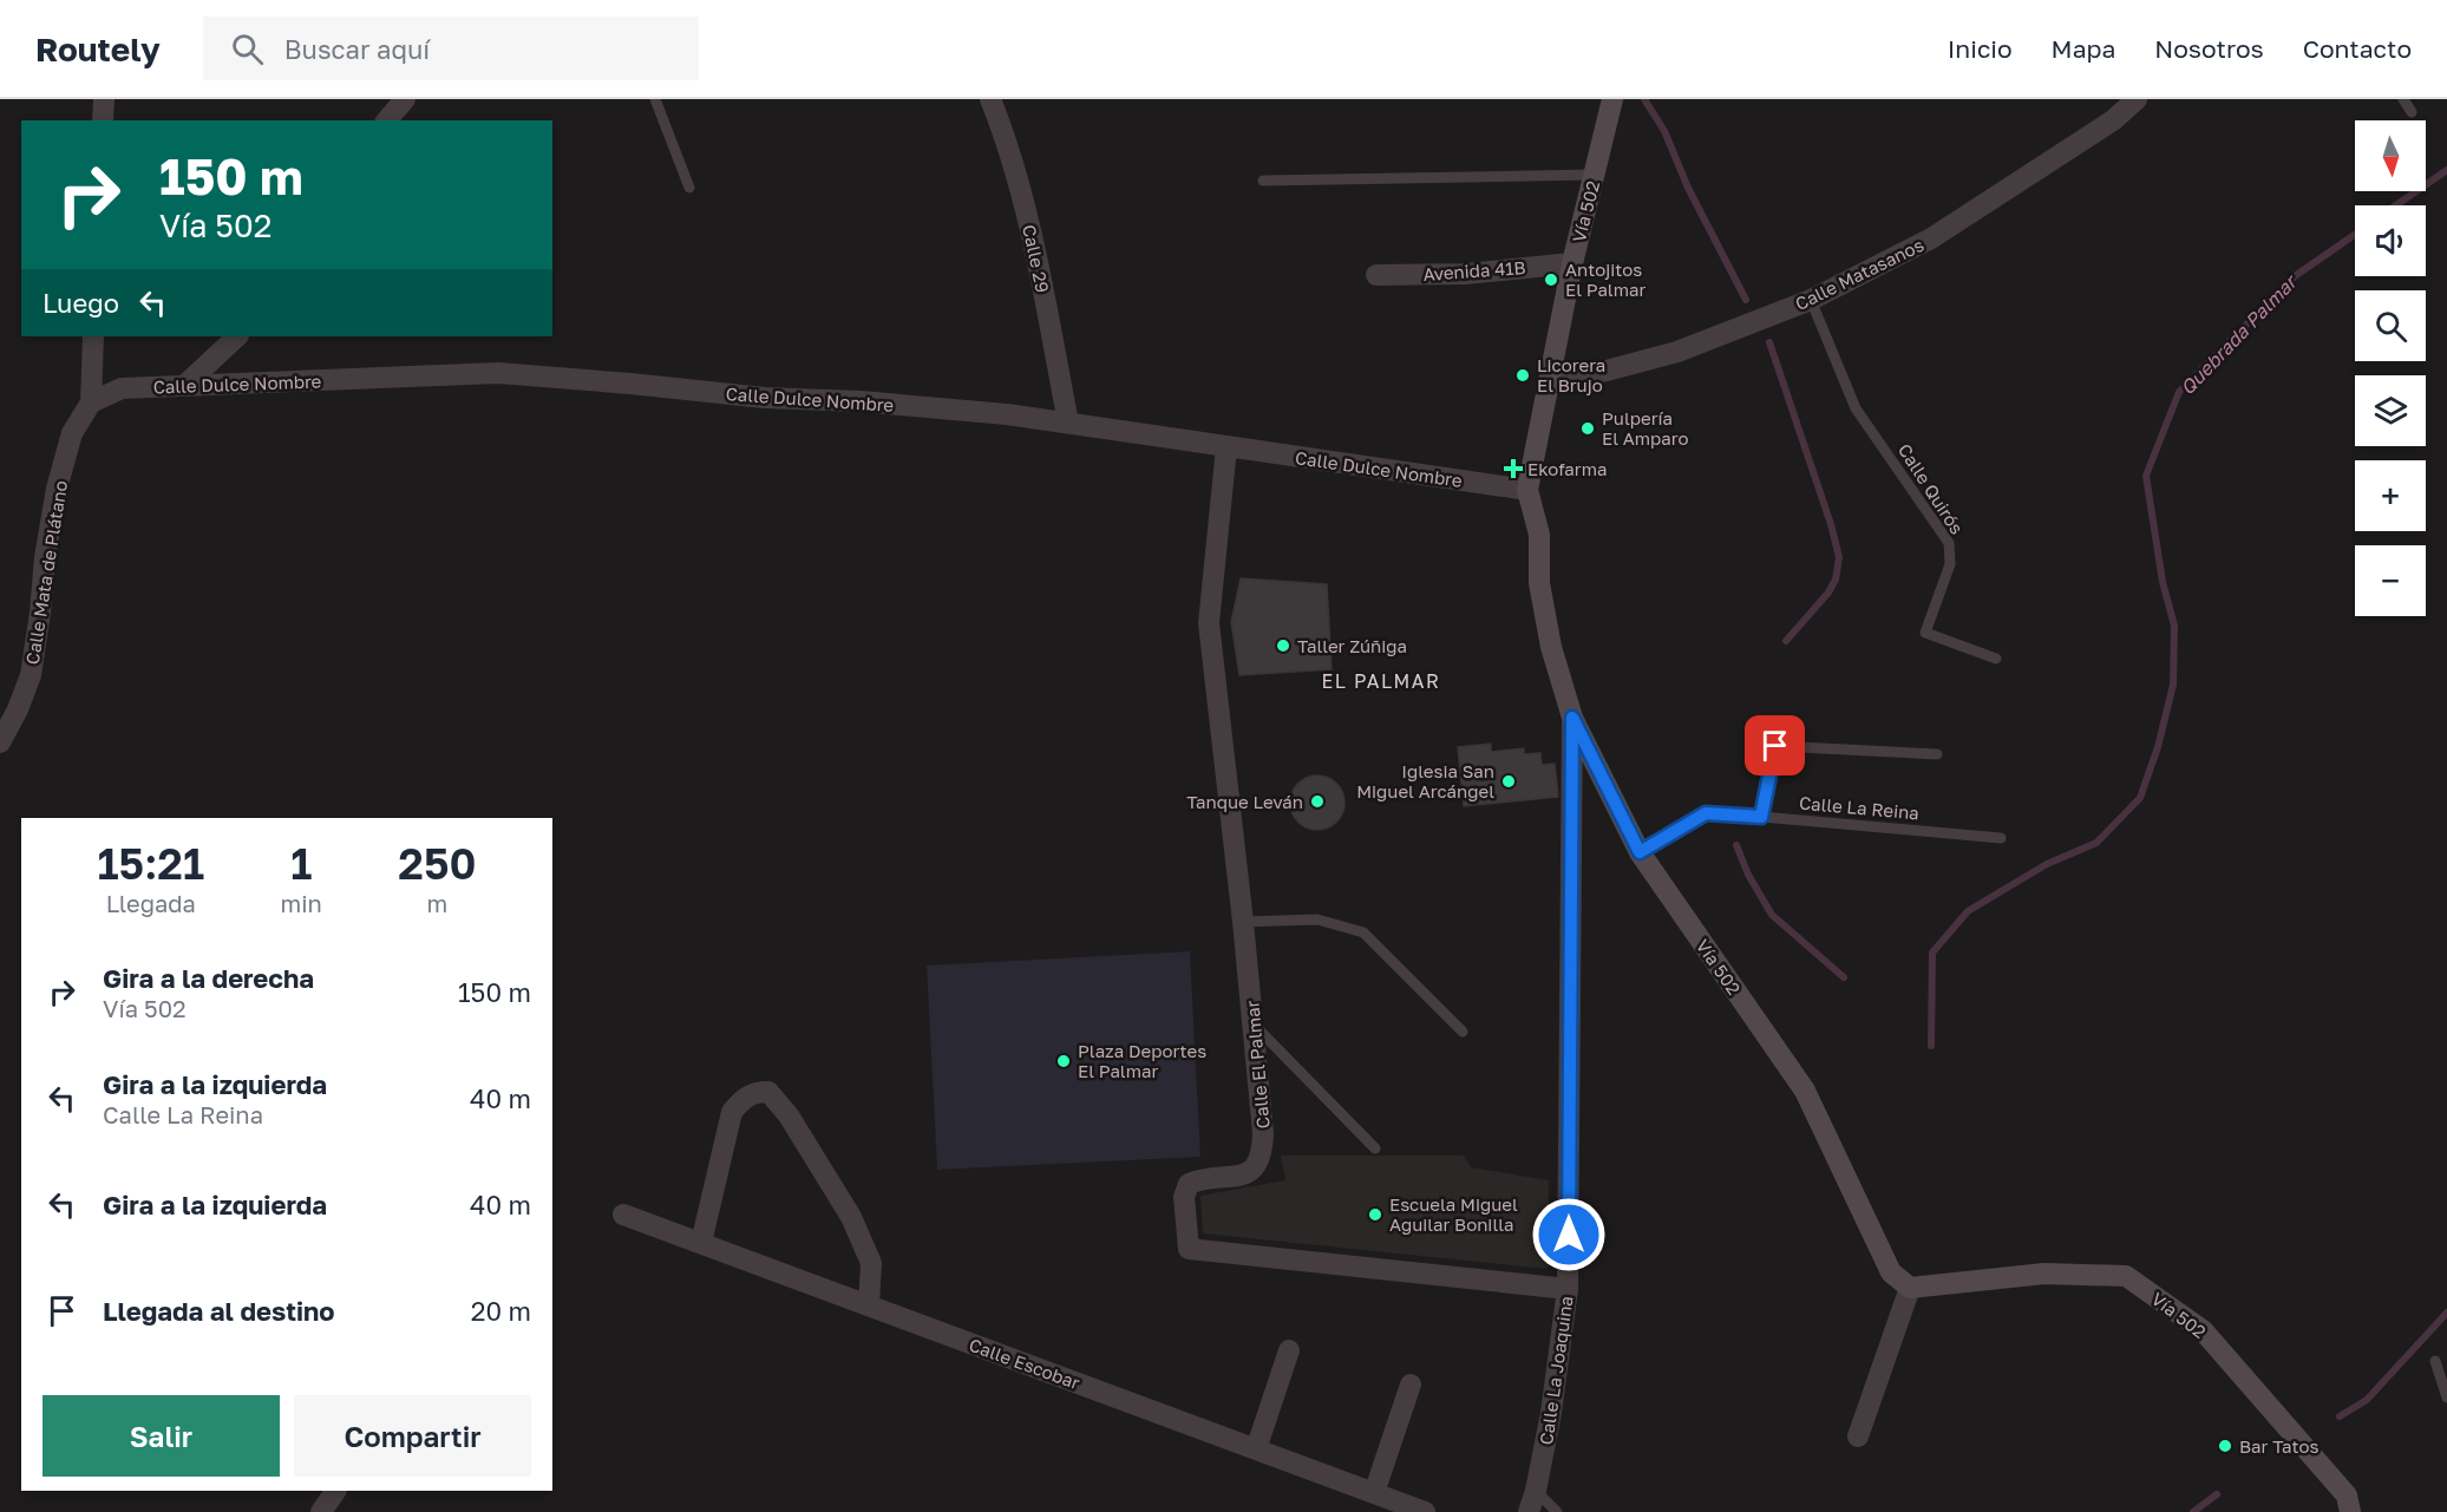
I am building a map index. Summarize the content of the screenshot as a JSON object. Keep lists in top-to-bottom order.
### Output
{
  "streets": {
    "street": [
      "Vía 502",
      "Calle 29",
      "Avenida 41B",
      "Calle Matasanos",
      "Calle Dulce Nombre",
      "Calle Mata de Plátano",
      "Calle El Palmar",
      "Calle Escobar",
      "Calle La Joaquina"
    ],
    "lane": ["Calle Quirós", "Calle La Reina"]
  },
  "crossings": [
    ["Vía 502", "Avenida 41B"],
    ["Vía 502", "Calle Matasanos"],
    ["Vía 502", "Calle Dulce Nombre"],
    ["Vía 502", "Calle La Reina"],
    ["Vía 502", "Calle La Joaquina"],
    ["Calle 29", "Calle Dulce Nombre"],
    ["Calle Matasanos", "Calle Quirós"],
    ["Calle Dulce Nombre", "Calle Mata de Plátano"],
    ["Calle Dulce Nombre", "Calle El Palmar"],
    ["Calle El Palmar", "Calle La Joaquina"]
  ],
  "districts": ["EL PALMAR"],
  "water": ["Quebrada Palmar"],
  "places": {
    "other": [
      "Antojitos El Palmar",
      "Licorera El Brujo",
      "Pulpería El Amparo",
      "Taller Zúñiga",
      "Iglesia San Miguel Arcángel",
      "Tanque Leván",
      "Plaza Deportes El Palmar",
      "Escuela Miguel Aguilar Bonilla",
      "Bar Tatos"
    ],
    "health": ["Ekofarma"]
  },
  "north": "bottom",
  "page": {
    "header": "Routely",
    "search": "Buscar aquí",
    "nav": [
      "Inicio",
      "Mapa",
      "Nosotros",
      "Contacto"
    ],
    "map_buttons": ["+", "−"],
    "turn": ["150 m", "Vía 502"],
    "then": "Luego",
    "eta": [
      "15:21",
      "Llegada",
      "1",
      "min",
      "250",
      "m"
    ],
    "list": [
      {
        "name": "Gira a la derecha",
        "note": "Vía 502",
        "value": "150 m"
      },
      {
        "name": "Gira a la izquierda",
        "note": "Calle La Reina",
        "value": "40 m"
      },
      {
        "name": "Gira a la izquierda",
        "value": "40 m"
      },
      {
        "name": "Llegada al destino",
        "value": "20 m"
      }
    ],
    "buttons": ["Salir", "Compartir"]
  }
}
